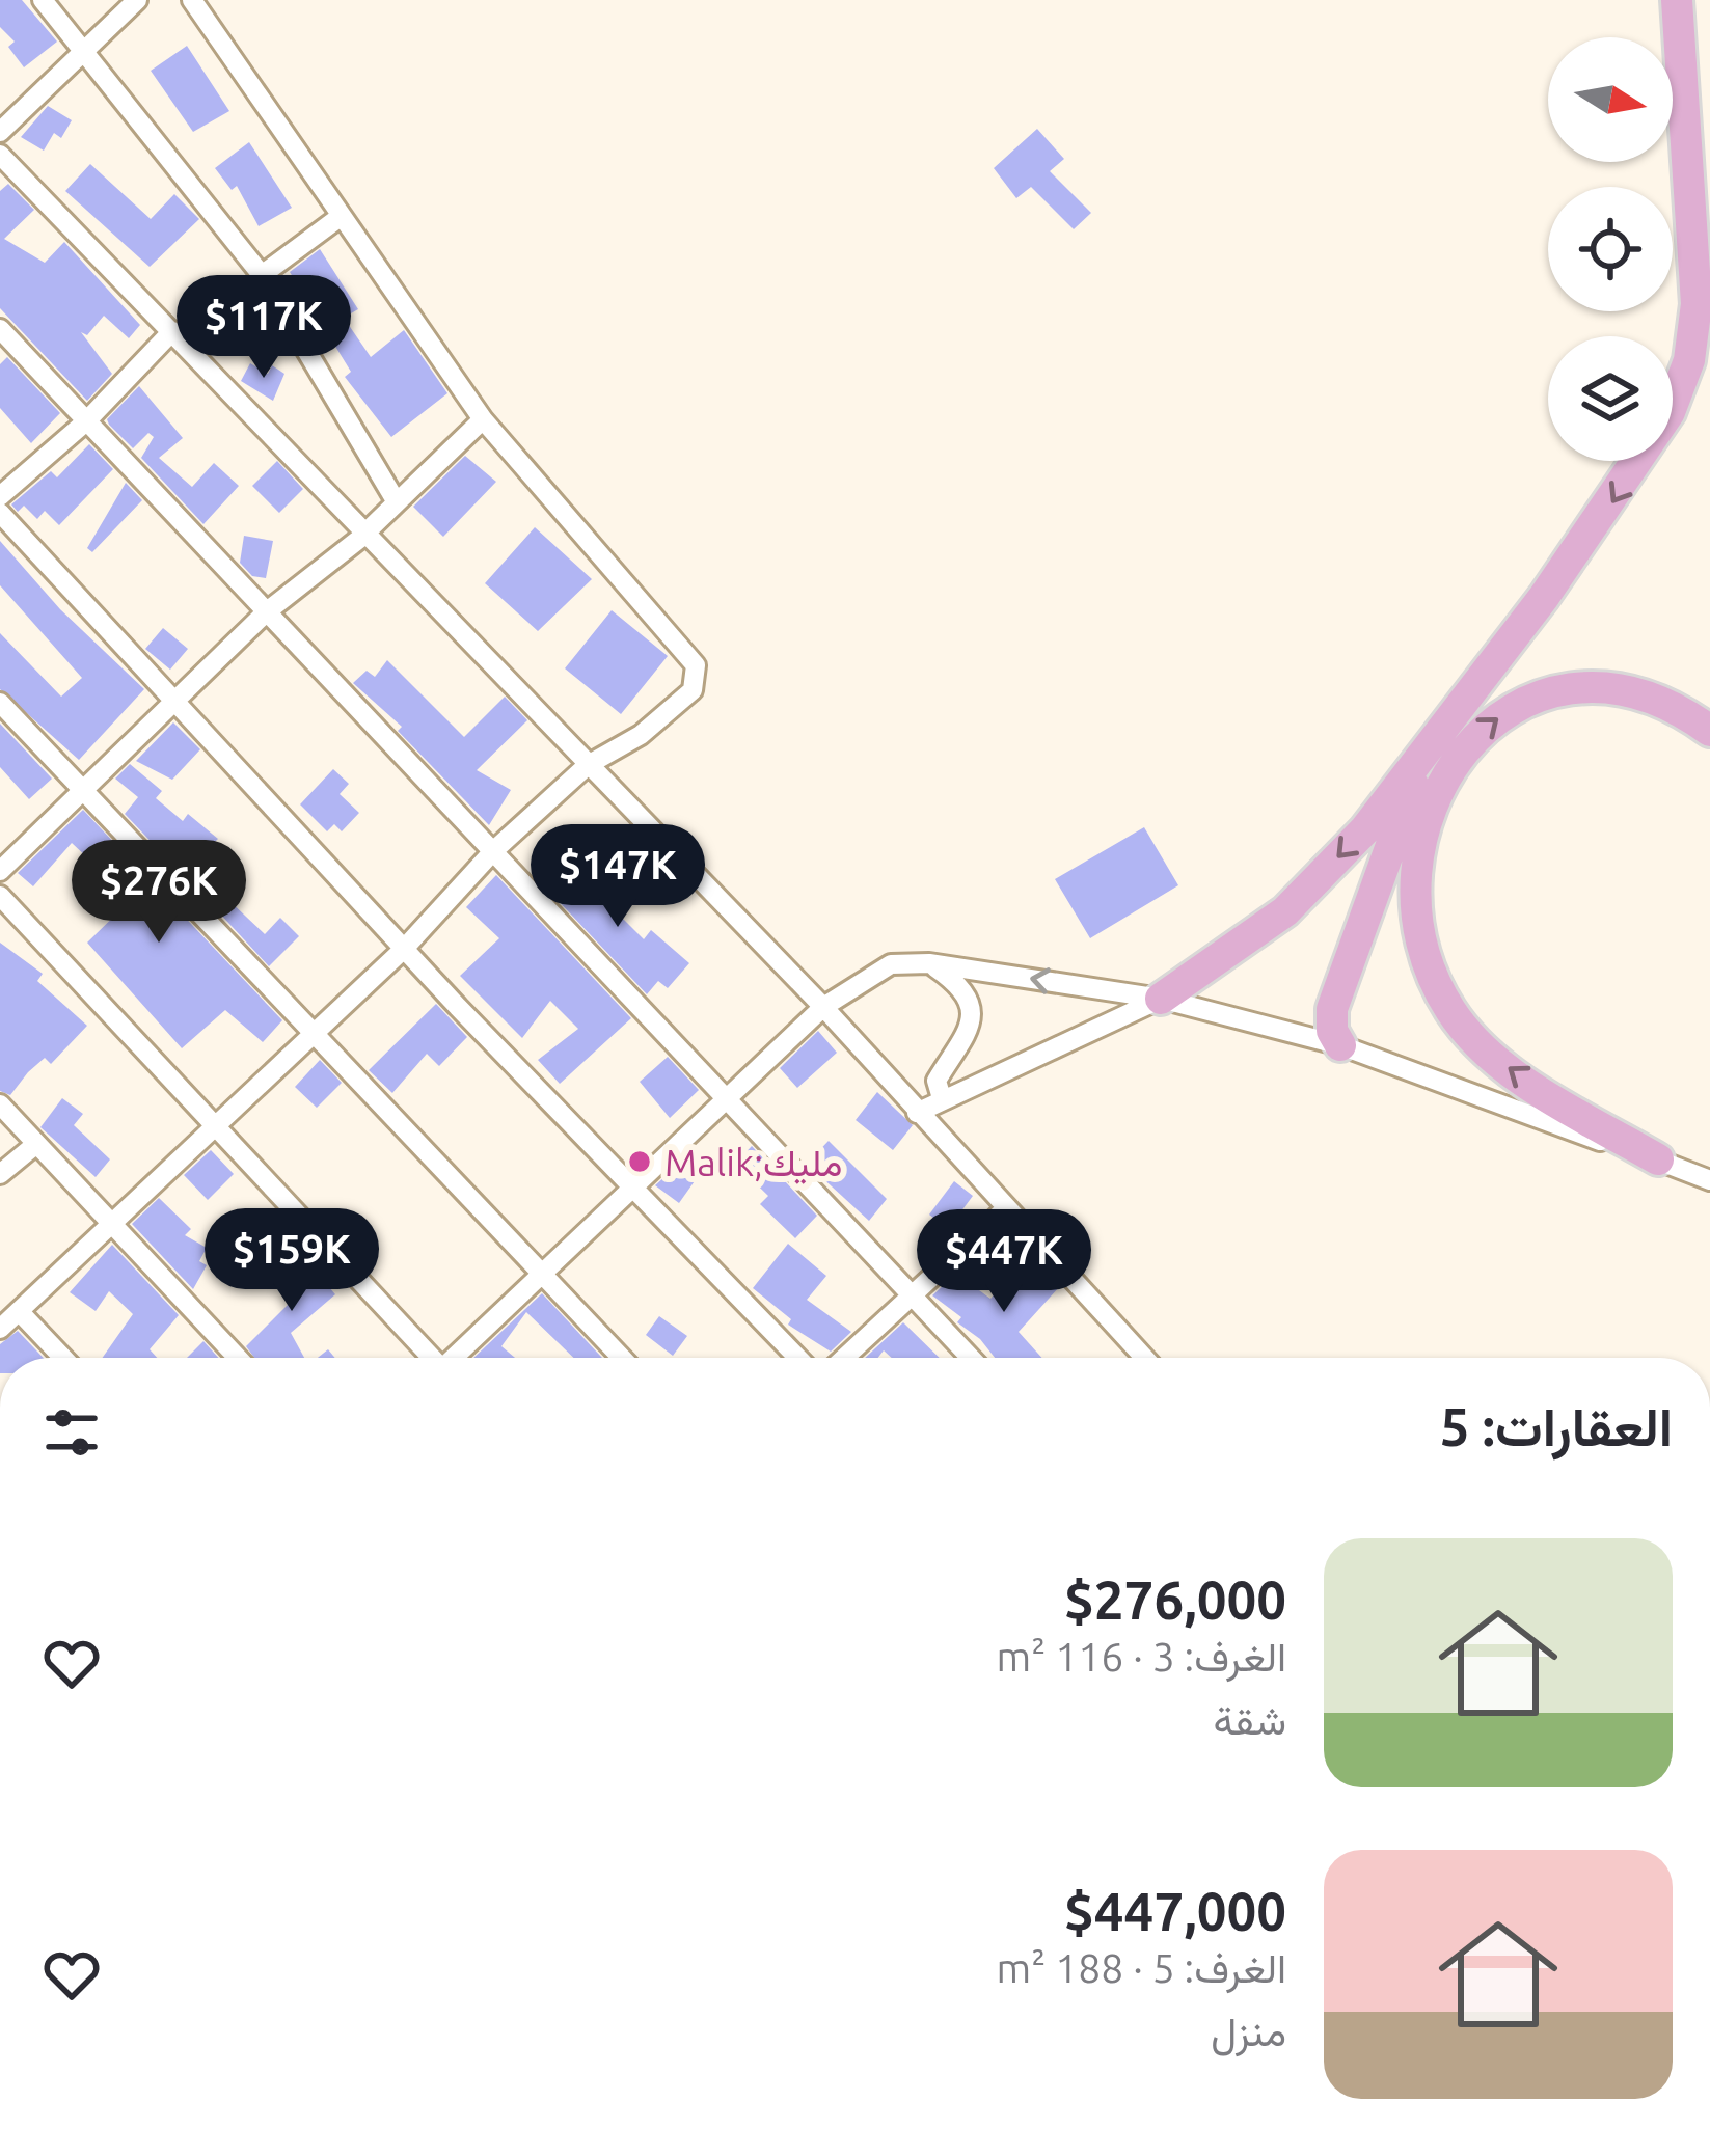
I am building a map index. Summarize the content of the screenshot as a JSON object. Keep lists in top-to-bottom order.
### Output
{
  "places": ["Malik;مليك"],
  "north": "right",
  "page": {
    "price": [
      "$117K",
      "$147K",
      "$276K",
      "$159K",
      "$447K"
    ],
    "heading": "العقارات: 5",
    "list": [
      {
        "name": "$276,000",
        "note": "الغرف: 3 · 116 m² · شقة"
      },
      {
        "name": "$447,000",
        "note": "الغرف: 5 · 188 m² · منزل"
      }
    ]
  }
}
